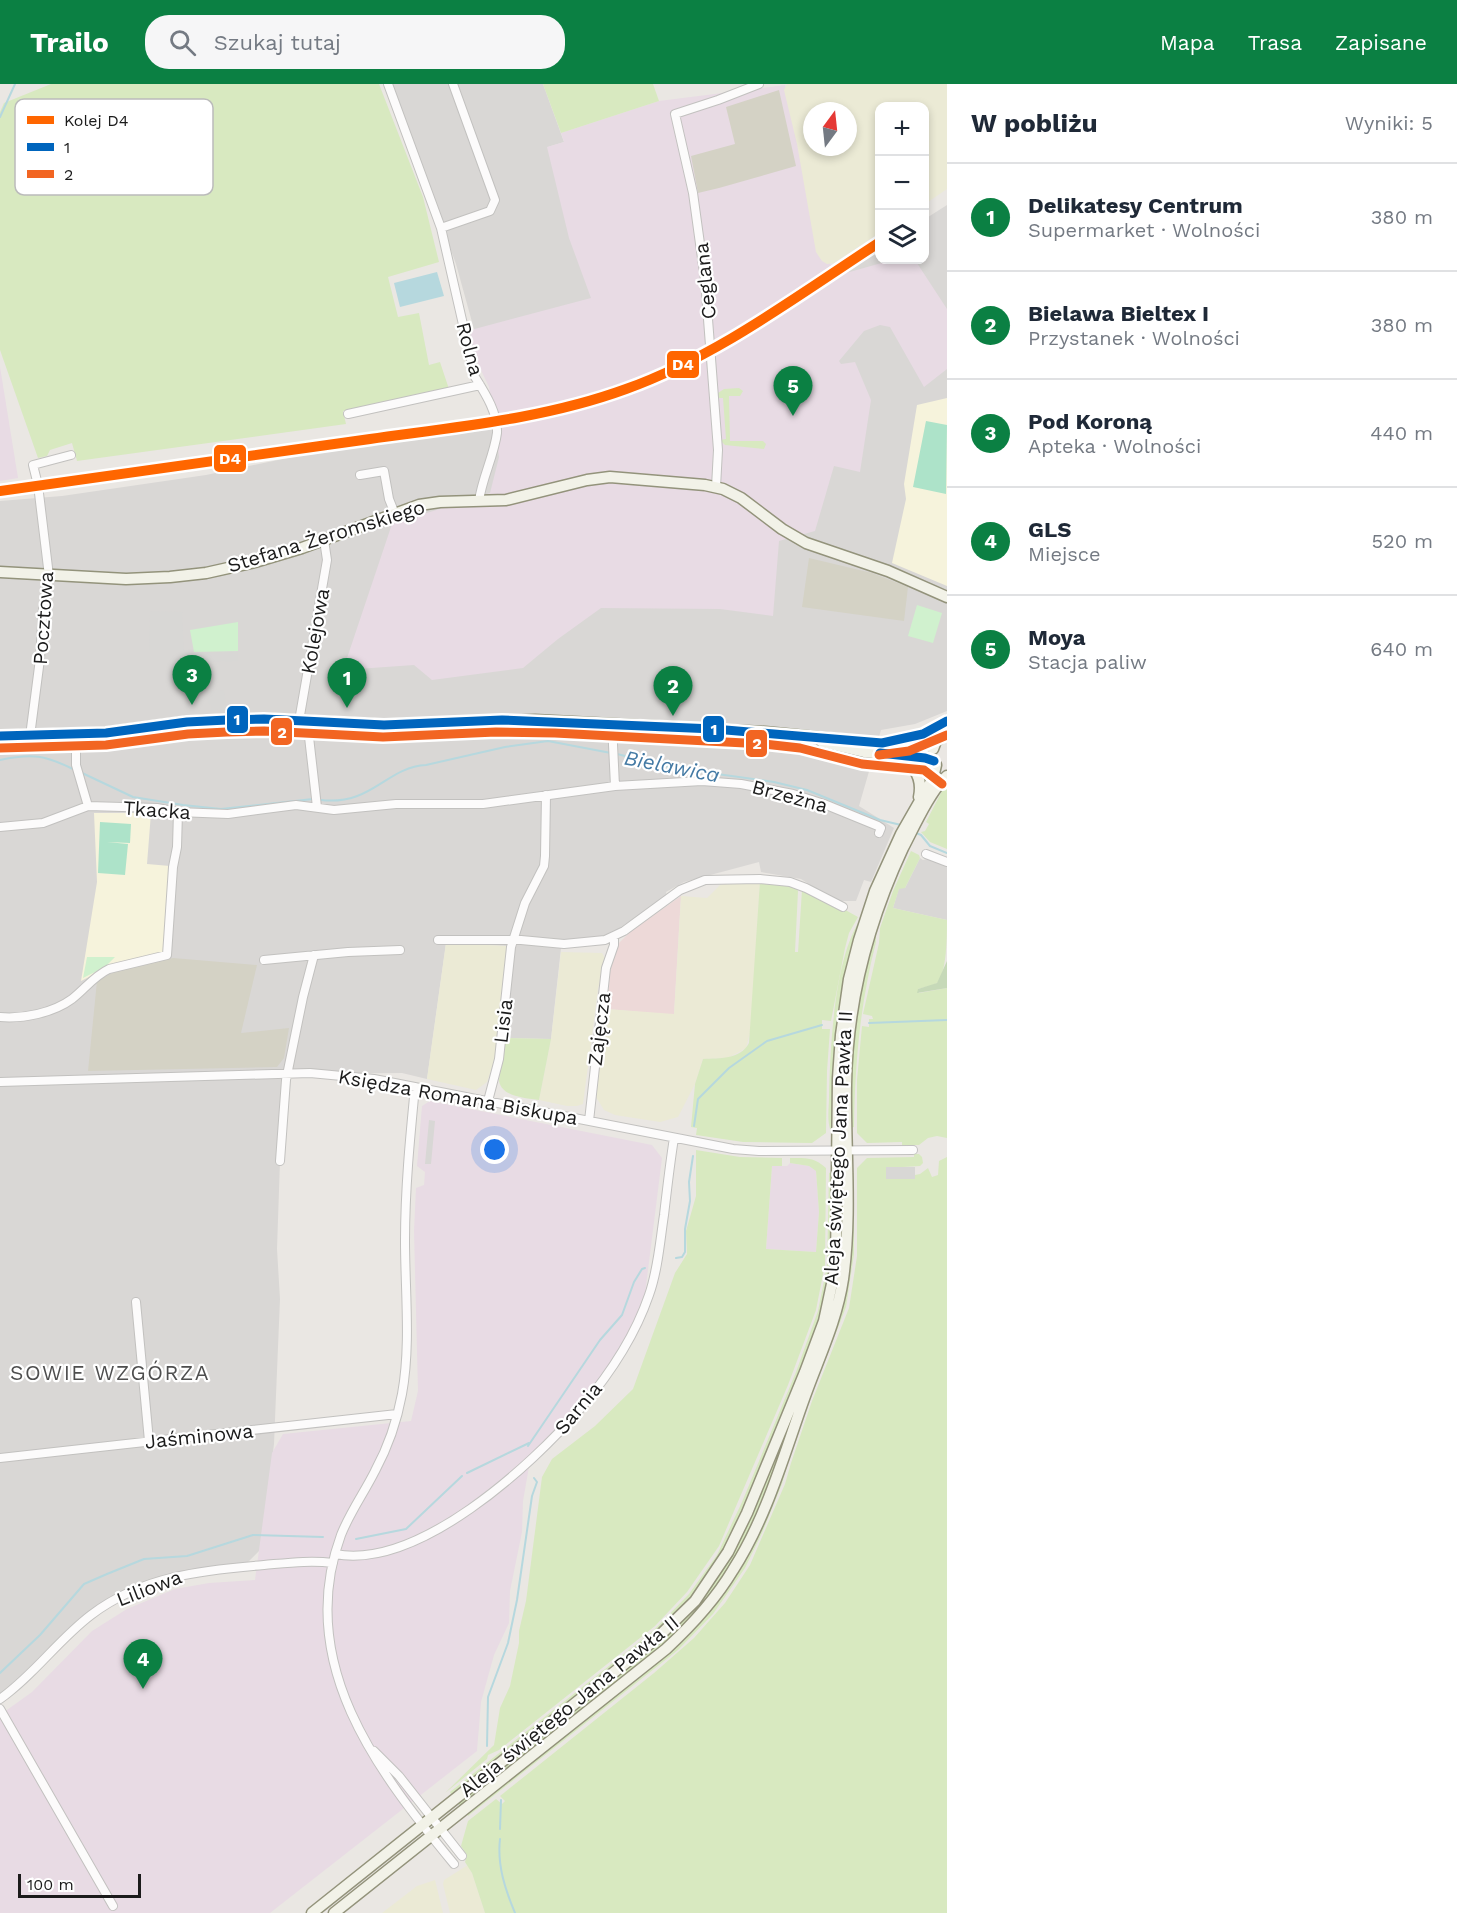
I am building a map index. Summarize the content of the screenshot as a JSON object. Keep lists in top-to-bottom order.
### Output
{
  "streets": {
    "main road": ["Stefana Żeromskiego", "Aleja świętego Jana Pawła II"],
    "street": [
      "Ceglana",
      "Rolna",
      "Pocztowa",
      "Kolejowa",
      "Brzeżna",
      "Tkacka",
      "Lisia",
      "Zajęcza",
      "Księdza Romana Biskupa",
      "Sarnia",
      "Jaśminowa",
      "Liliowa"
    ]
  },
  "crossings": [
    ["Ceglana", "Stefana Żeromskiego"],
    ["Rolna", "Stefana Żeromskiego"],
    ["Stefana Żeromskiego", "Pocztowa"],
    ["Stefana Żeromskiego", "Kolejowa"],
    ["Kolejowa", "Brzeżna"],
    ["Kolejowa", "Tkacka"],
    ["Brzeżna", "Tkacka"],
    ["Lisia", "Księdza Romana Biskupa"],
    ["Zajęcza", "Księdza Romana Biskupa"],
    ["Księdza Romana Biskupa", "Aleja świętego Jana Pawła II"],
    ["Księdza Romana Biskupa", "Sarnia"],
    ["Sarnia", "Liliowa"]
  ],
  "districts": ["SOWIE WZGÓRZA"],
  "water": ["Bielawica"],
  "lines": ["rail line D4", "transit line 1", "transit line 2"],
  "legend": ["Kolej D4", "1", "2"],
  "scale_bar": "100 m",
  "north": "top",
  "page": {
    "header": "Trailo",
    "search": "Szukaj tutaj",
    "nav": ["Mapa", "Trasa", "Zapisane"],
    "heading": ["W pobliżu", "Wyniki: 5"],
    "map_buttons": ["+", "−"],
    "list": [
      {
        "mark": "1",
        "name": "Delikatesy Centrum",
        "note": "Supermarket · Wolności",
        "value": "380 m"
      },
      {
        "mark": "2",
        "name": "Bielawa Bieltex I",
        "note": "Przystanek · Wolności",
        "value": "380 m"
      },
      {
        "mark": "3",
        "name": "Pod Koroną",
        "note": "Apteka · Wolności",
        "value": "440 m"
      },
      {
        "mark": "4",
        "name": "GLS",
        "note": "Miejsce",
        "value": "520 m"
      },
      {
        "mark": "5",
        "name": "Moya",
        "note": "Stacja paliw",
        "value": "640 m"
      }
    ],
    "pins": [
      "5",
      "3",
      "1",
      "2",
      "4"
    ],
    "scale": "100 m"
  }
}
